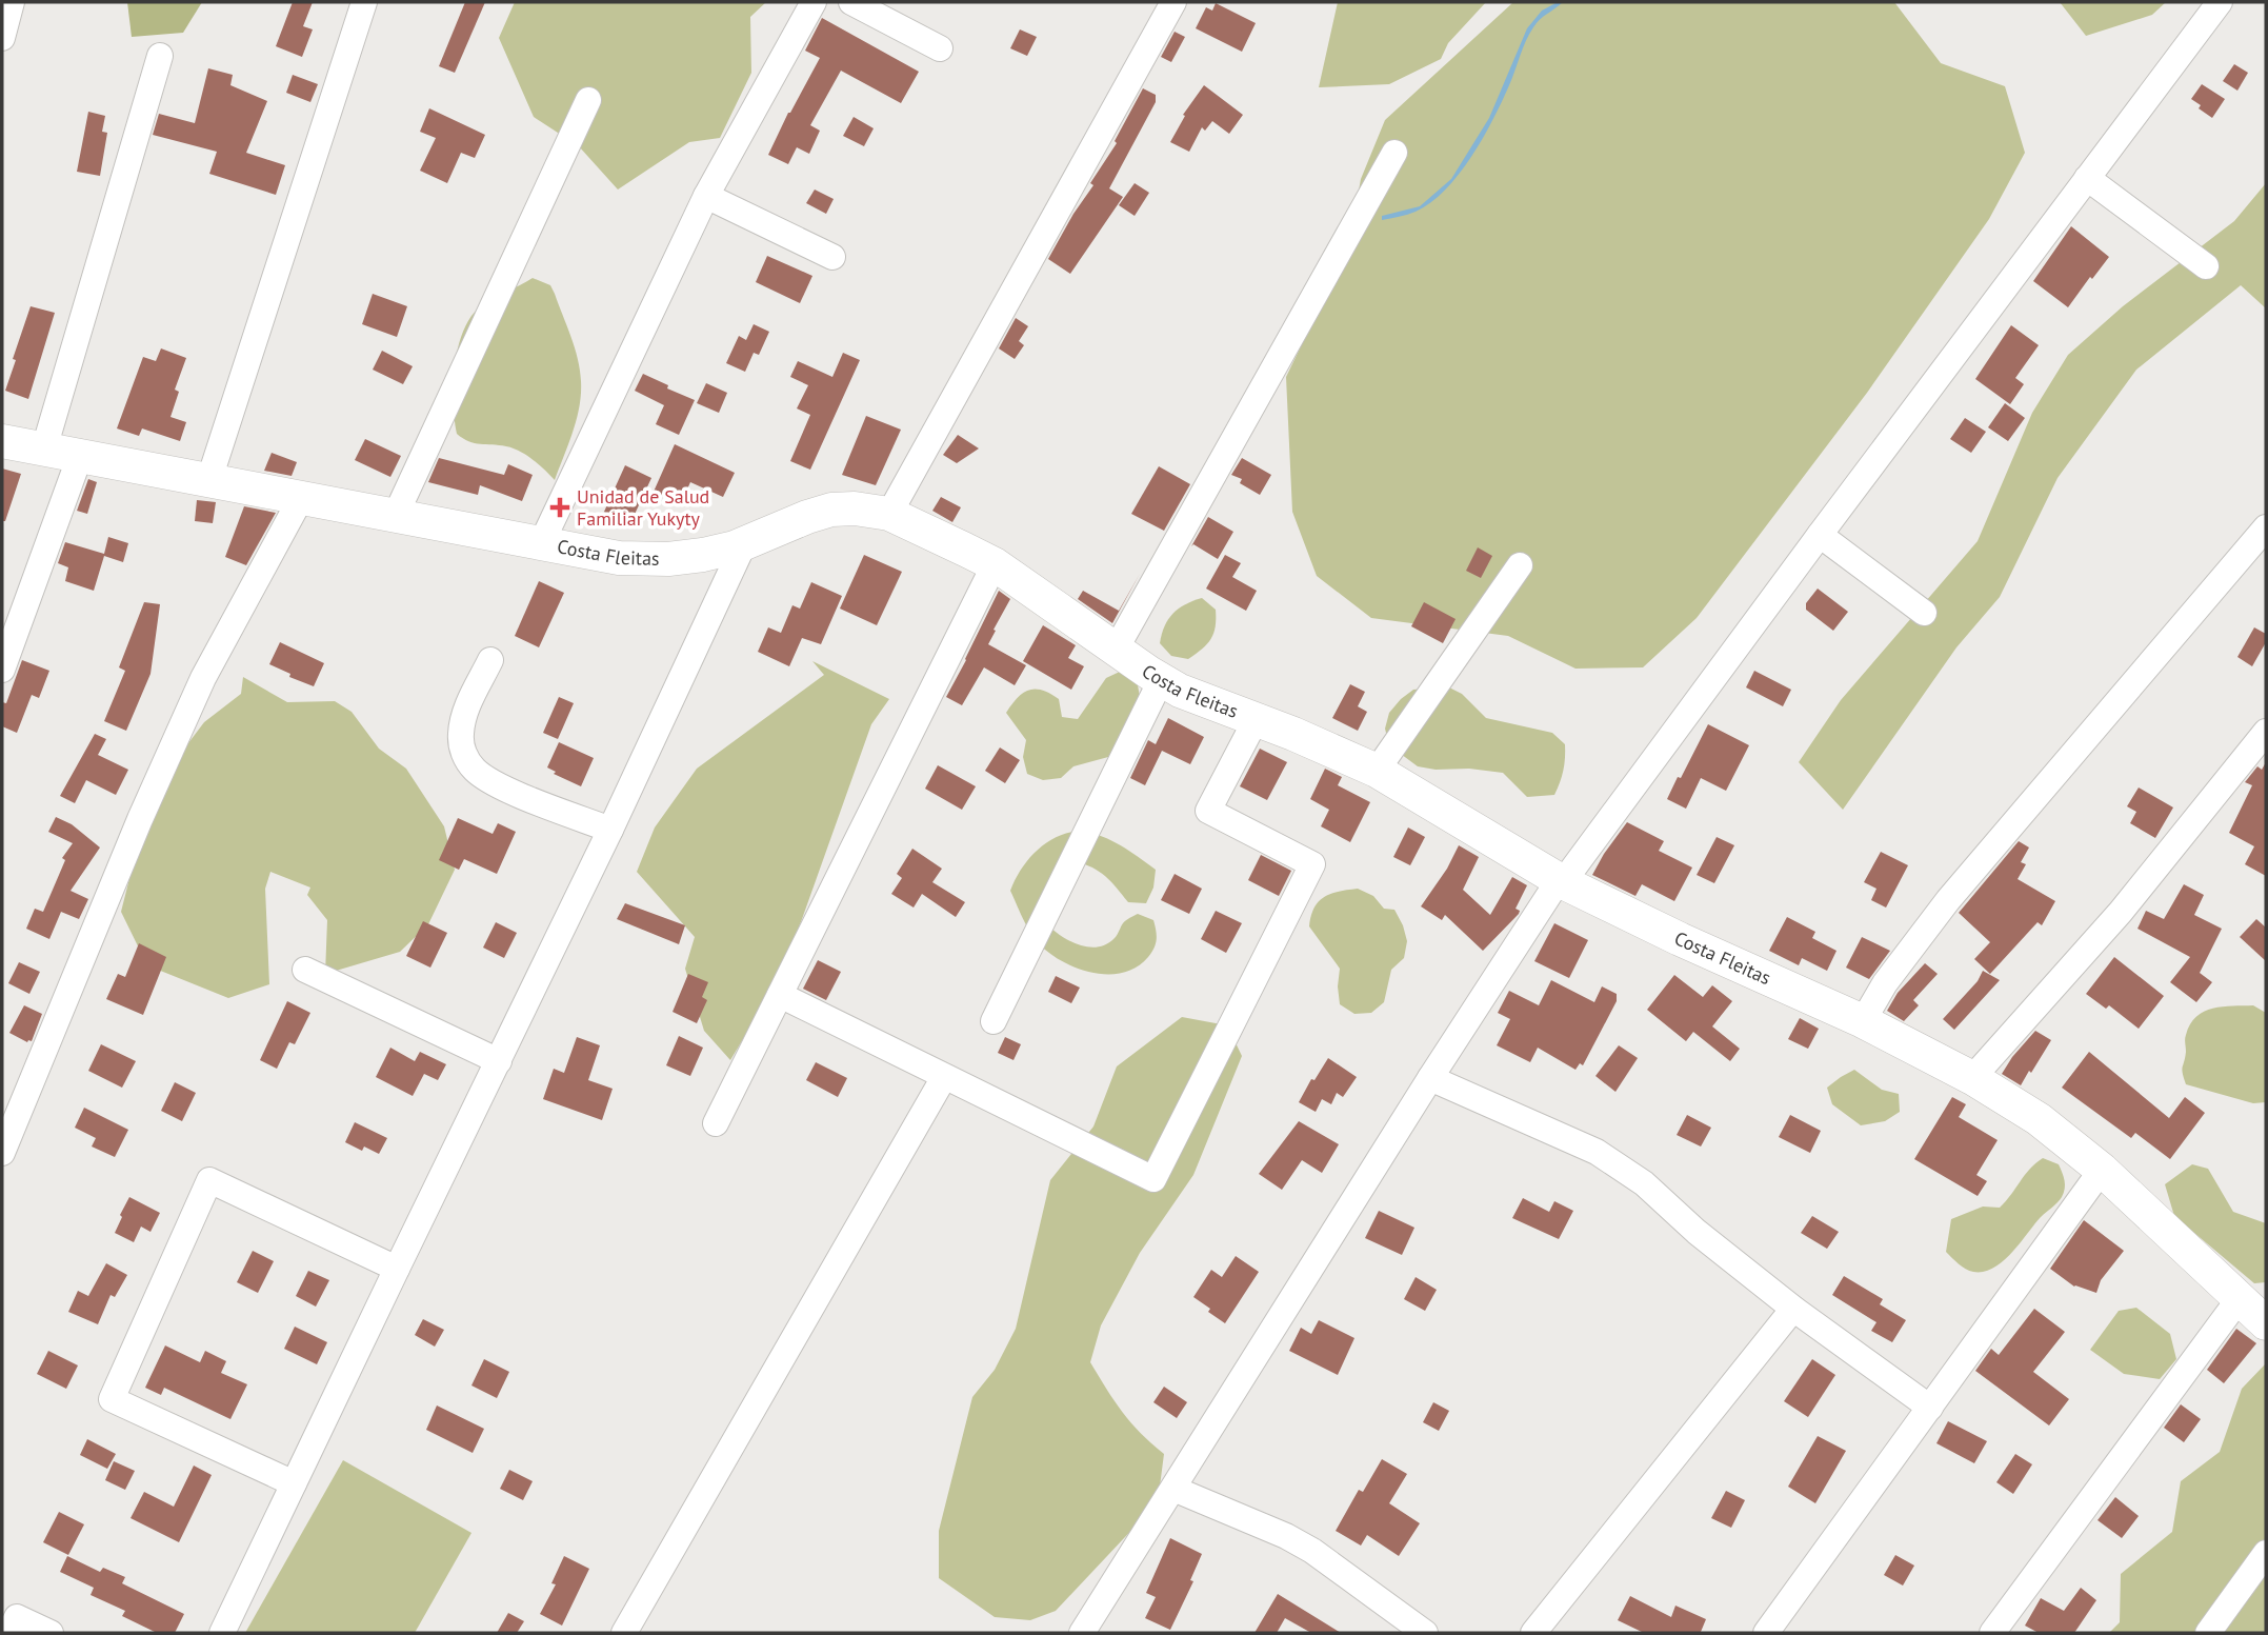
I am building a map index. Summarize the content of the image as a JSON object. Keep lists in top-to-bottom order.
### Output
{
  "streets": {
    "main road": ["Costa Fleitas"]
  },
  "places": {
    "health": ["Unidad de Salud Familiar Yukyty"]
  }
}
